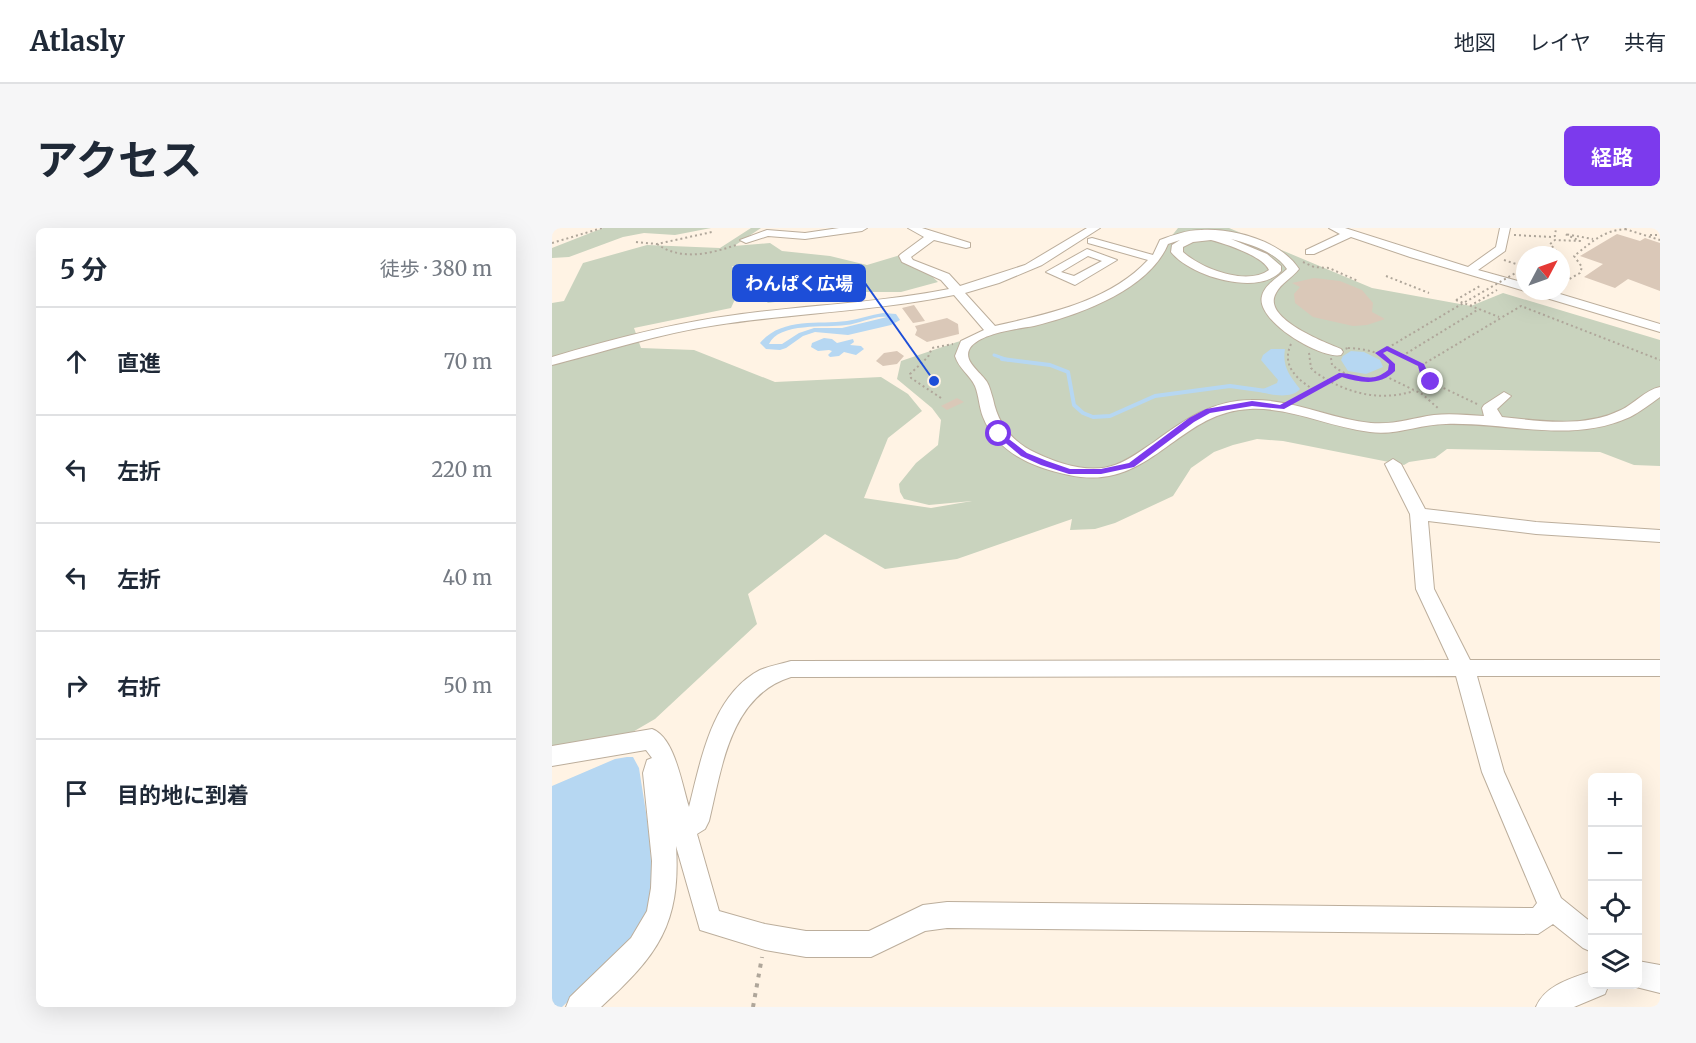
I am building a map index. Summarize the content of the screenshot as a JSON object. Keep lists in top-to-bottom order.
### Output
{
  "places": ["わんぱく広場"],
  "north": "top right",
  "page": {
    "header": "Atlasly",
    "nav": ["地図", "レイヤ", "共有"],
    "title": "アクセス",
    "buttons": "経路",
    "heading": ["5 分", "徒歩 · 380 m"],
    "list": [
      ["直進", "70 m"],
      ["左折", "220 m"],
      ["左折", "40 m"],
      ["右折", "50 m"],
      "目的地に到着"
    ],
    "map_buttons": ["+", "−"]
  }
}
